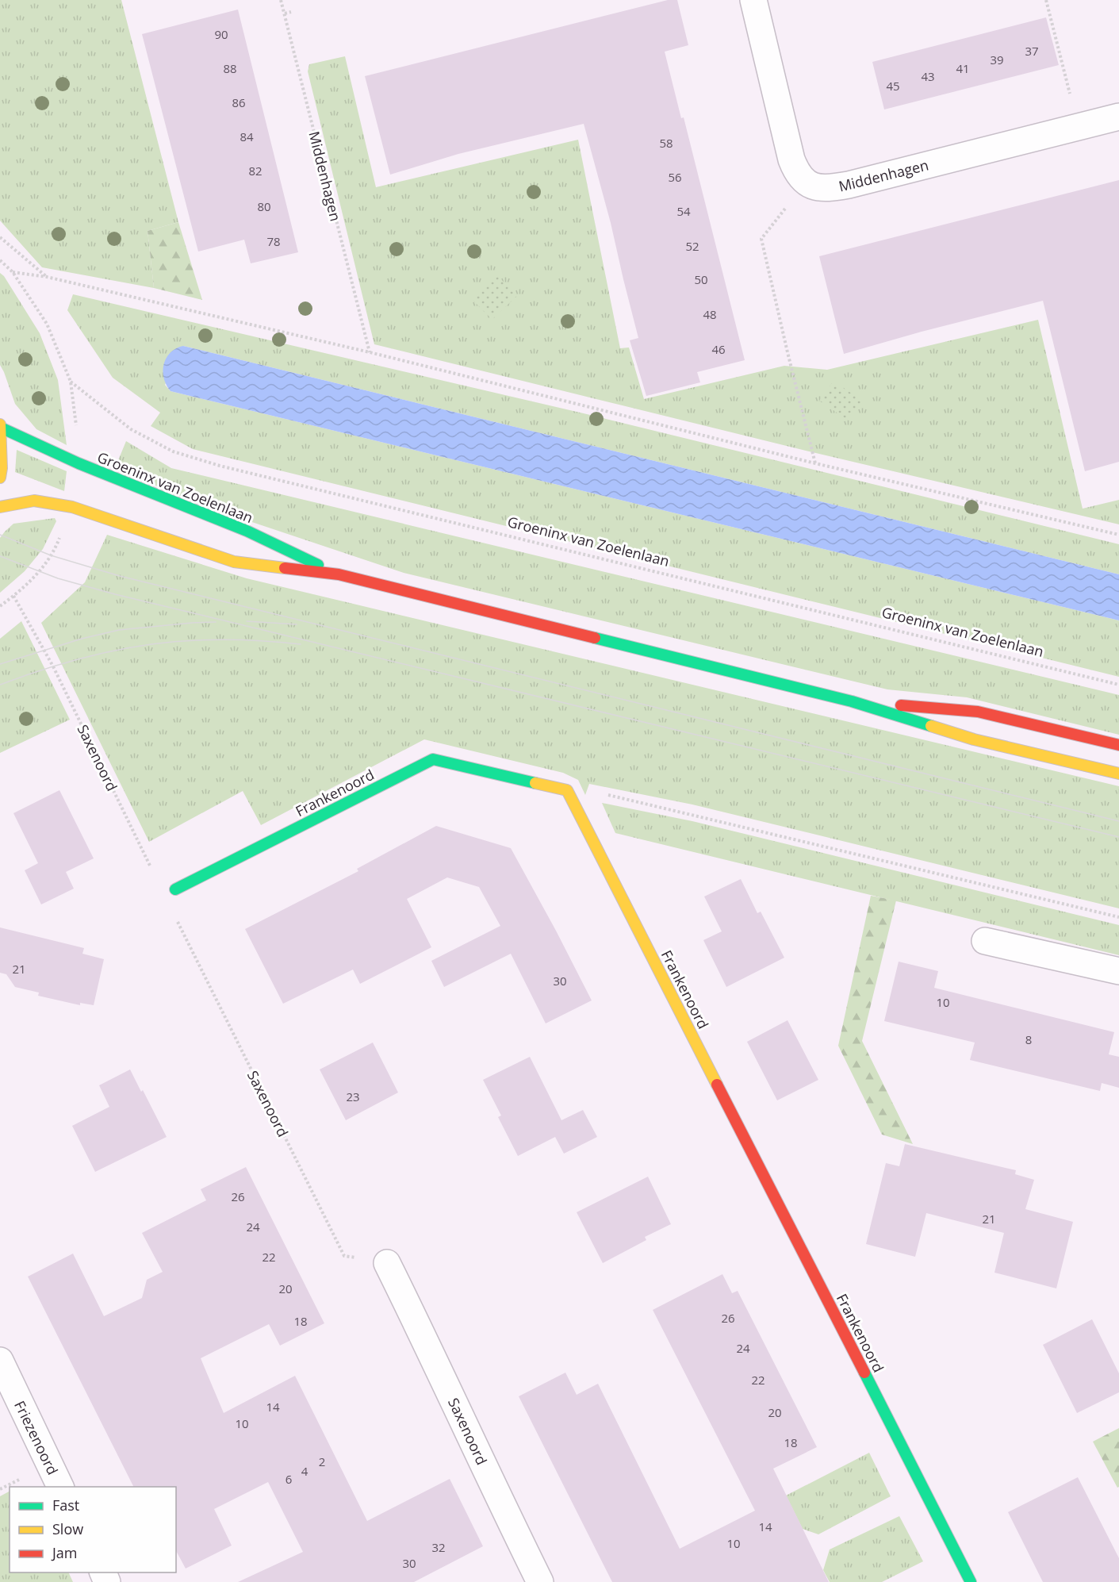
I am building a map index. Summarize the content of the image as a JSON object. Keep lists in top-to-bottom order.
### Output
{
  "streets": {
    "main road": ["Groeninx van Zoelenlaan", "Frankenoord"],
    "street": ["Middenhagen", "Saxenoord", "Friezenoord"]
  },
  "house_numbers": [
    "90",
    "37",
    "39",
    "88",
    "41",
    "43",
    "45",
    "86",
    "84",
    "58",
    "82",
    "56",
    "80",
    "54",
    "78",
    "52",
    "50",
    "48",
    "46",
    "21",
    "30",
    "10",
    "8",
    "23",
    "26",
    "21",
    "24",
    "22",
    "20",
    "26",
    "18",
    "24",
    "22",
    "14",
    "20",
    "10",
    "18",
    "2",
    "4",
    "6",
    "14",
    "10",
    "32",
    "30"
  ],
  "legend": ["Fast", "Slow", "Jam"]
}
